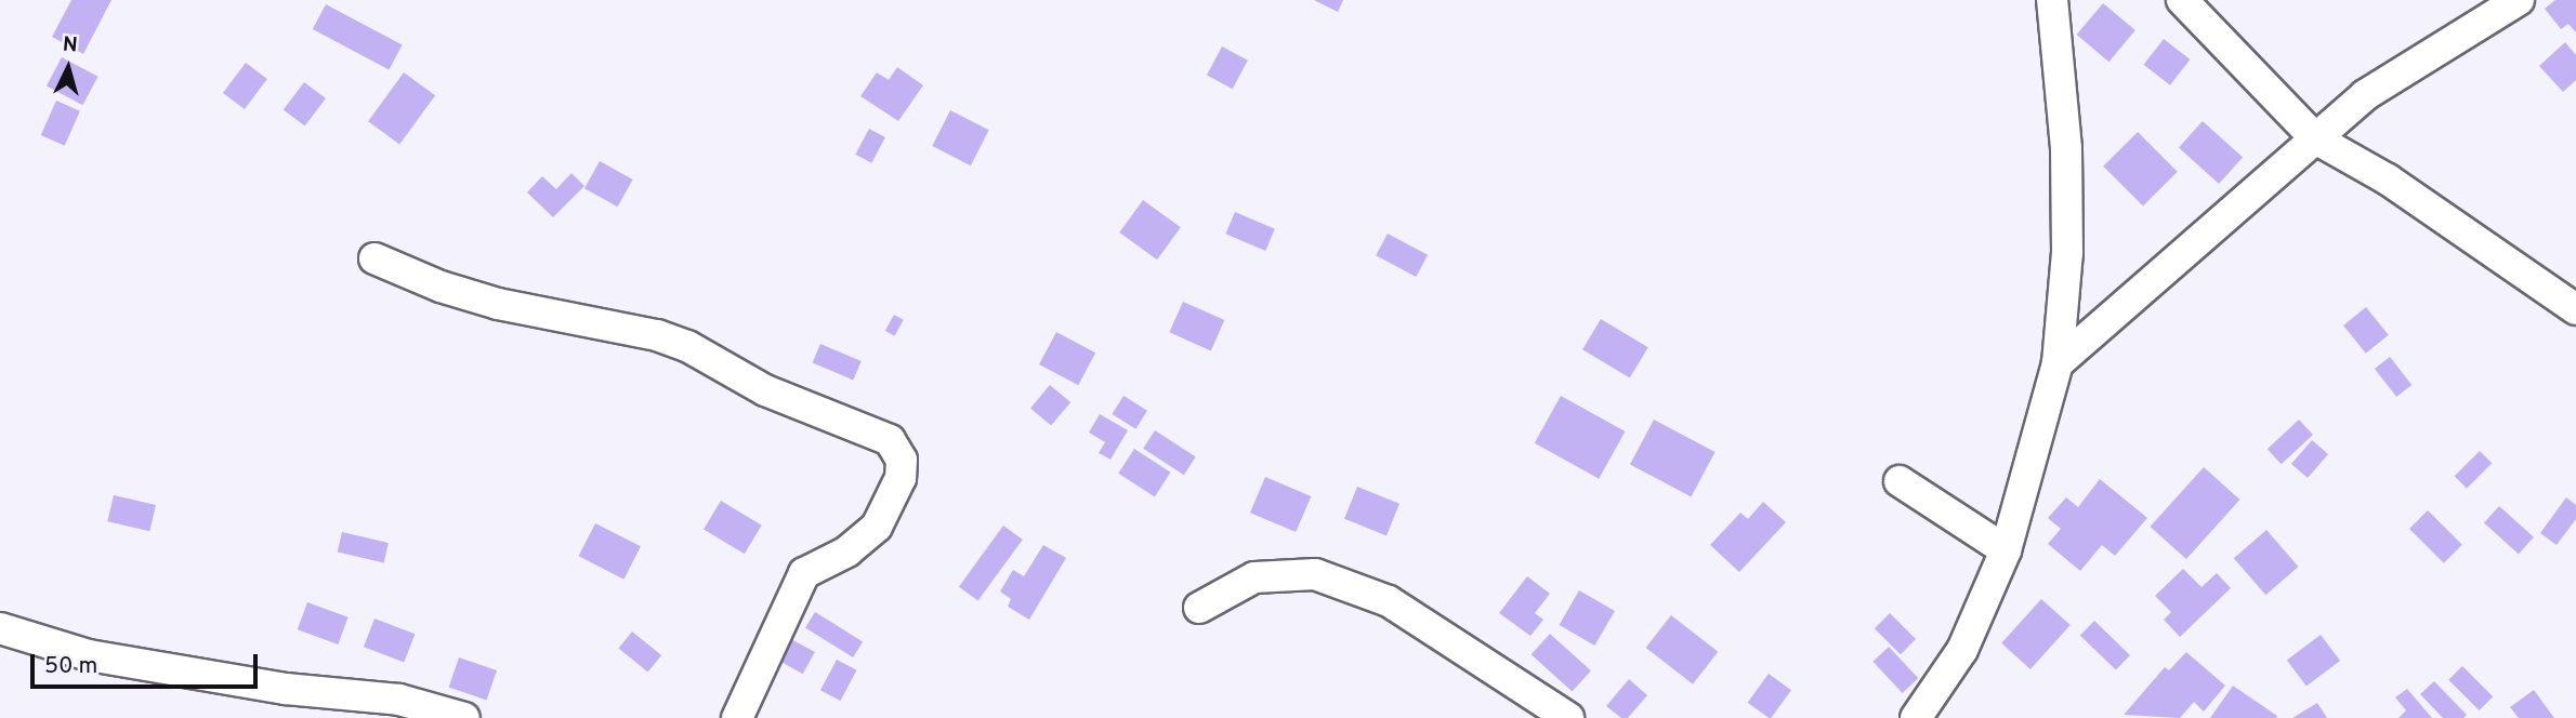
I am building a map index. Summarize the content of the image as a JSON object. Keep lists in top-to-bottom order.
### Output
{
  "scale_bar": "50 m",
  "north": "top"
}
